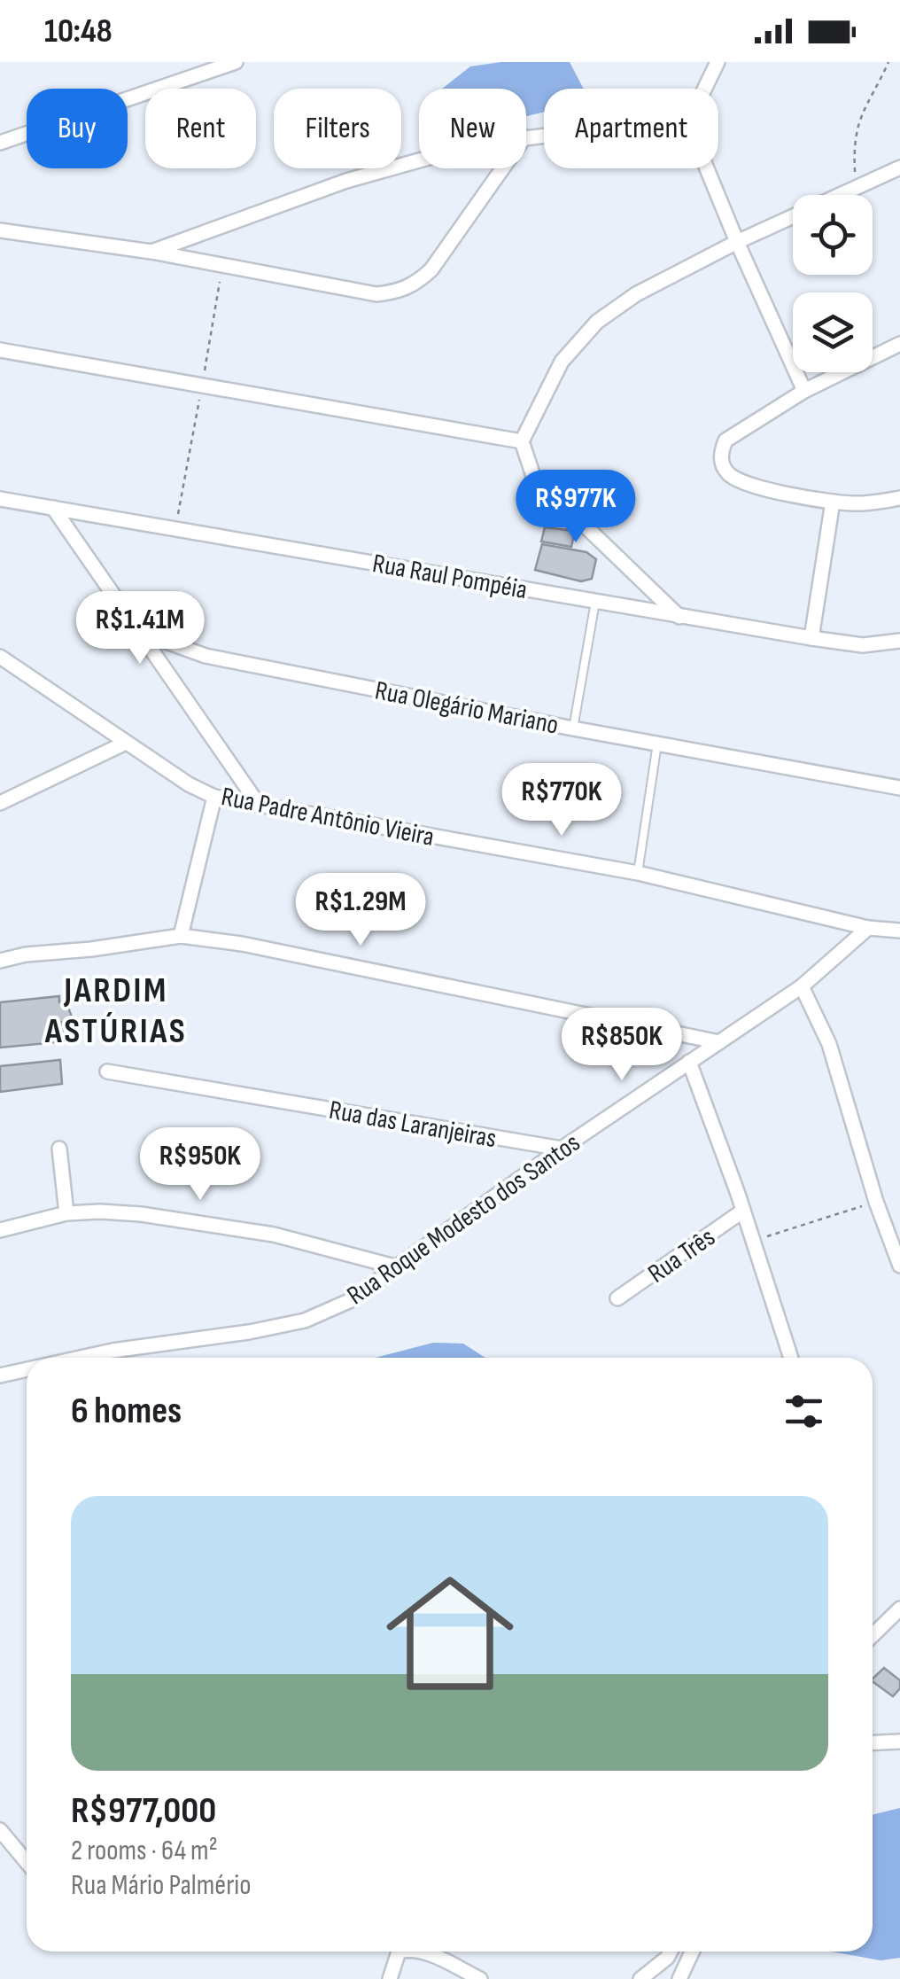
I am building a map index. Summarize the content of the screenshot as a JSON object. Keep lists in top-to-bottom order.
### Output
{
  "streets": {
    "street": [
      "Rua Raul Pompéia",
      "Rua Olegário Mariano",
      "Rua Padre Antônio Vieira",
      "Rua das Laranjeiras",
      "Rua Roque Modesto dos Santos",
      "Rua Três"
    ]
  },
  "crossings": [
    ["Rua Padre Antônio Vieira", "Rua Roque Modesto dos Santos"],
    ["Rua das Laranjeiras", "Rua Roque Modesto dos Santos"]
  ],
  "districts": ["JARDIM ASTÚRIAS"],
  "page": {
    "status": "10:48",
    "chip": [
      "Buy",
      "Rent",
      "Filters",
      "New",
      "Apartment"
    ],
    "price": [
      "R$977K",
      "R$1.41M",
      "R$770K",
      "R$1.29M",
      "R$850K",
      "R$950K"
    ],
    "heading": "6 homes",
    "list": [
      {
        "name": "R$977,000",
        "note": "2 rooms · 64 m² · Rua Mário Palmério"
      }
    ]
  }
}
